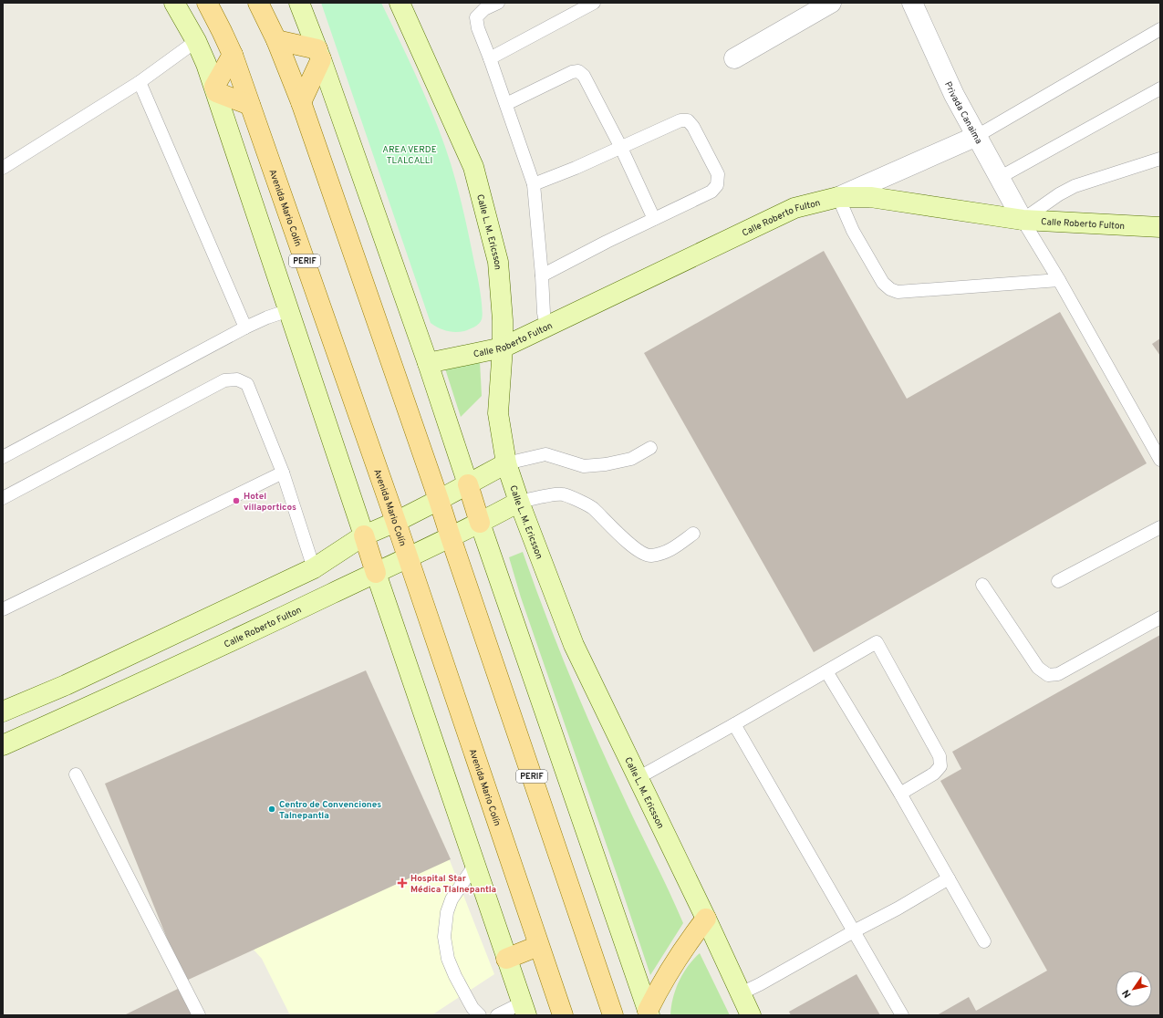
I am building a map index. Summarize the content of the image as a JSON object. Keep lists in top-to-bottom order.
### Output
{
  "streets": {
    "main road": [
      "Avenida Mario Colín",
      "Calle Roberto Fulton",
      "Calle L. M. Ericsson",
      "PERIF"
    ],
    "street": ["Privada Canaima"]
  },
  "crossings": [
    ["Privada Canaima", "Calle Roberto Fulton"],
    ["Avenida Mario Colín", "Calle Roberto Fulton"],
    ["Calle Roberto Fulton", "Calle L. M. Ericsson"],
    ["Calle Roberto Fulton", "PERIF"]
  ],
  "parks": ["AREA VERDE TLALCALLI"],
  "places": {
    "other": ["Hotel villaporticos", "Centro de Convenciones Talnepantla"],
    "health": ["Hospital Star Médica Tlalnepantla"]
  },
  "north": "bottom left"
}
